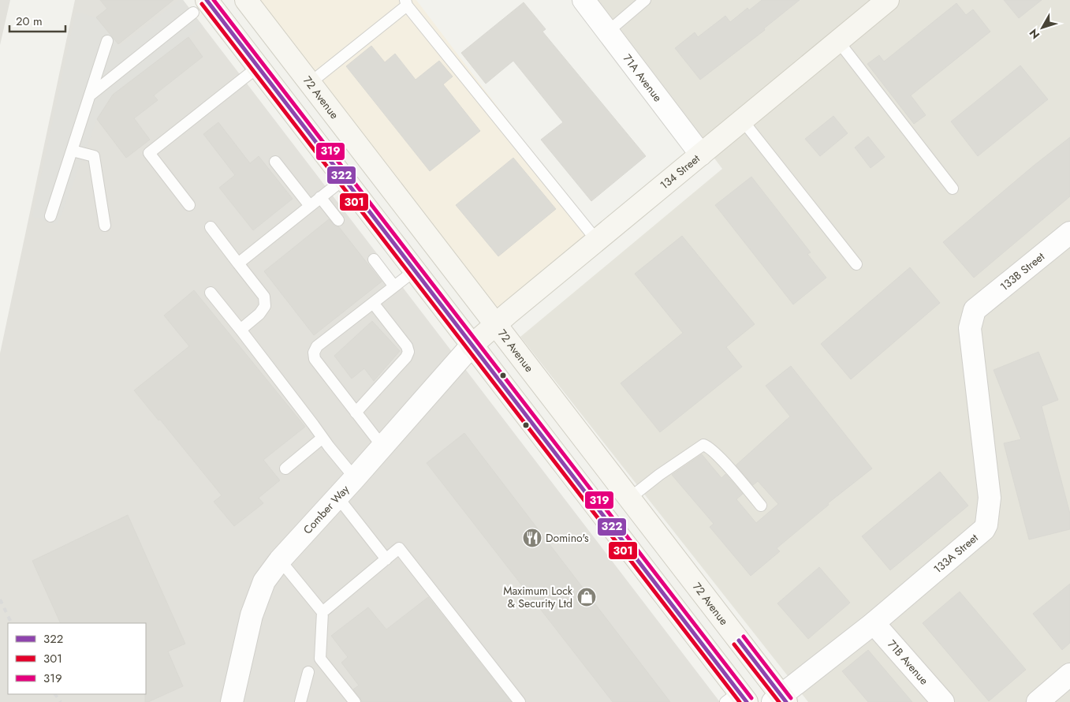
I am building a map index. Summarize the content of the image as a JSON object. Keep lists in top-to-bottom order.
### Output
{
  "streets": {
    "main road": ["72 Avenue", "134 Street"],
    "street": [
      "71A Avenue",
      "133B Street",
      "Comber Way",
      "133A Street",
      "71B Avenue"
    ]
  },
  "crossings": [
    ["71A Avenue", "134 Street"],
    ["72 Avenue", "134 Street"],
    ["72 Avenue", "133A Street"],
    ["134 Street", "Comber Way"],
    ["133B Street", "133A Street"],
    ["133A Street", "71B Avenue"]
  ],
  "places": {
    "restaurant": ["Domino's"],
    "shop": ["Maximum Lock & Security Ltd"]
  },
  "lines": ["transit line 322", "transit line 319", "transit line 301"],
  "legend": ["322", "301", "319"],
  "scale_bar": "20 m",
  "north": "bottom left"
}
